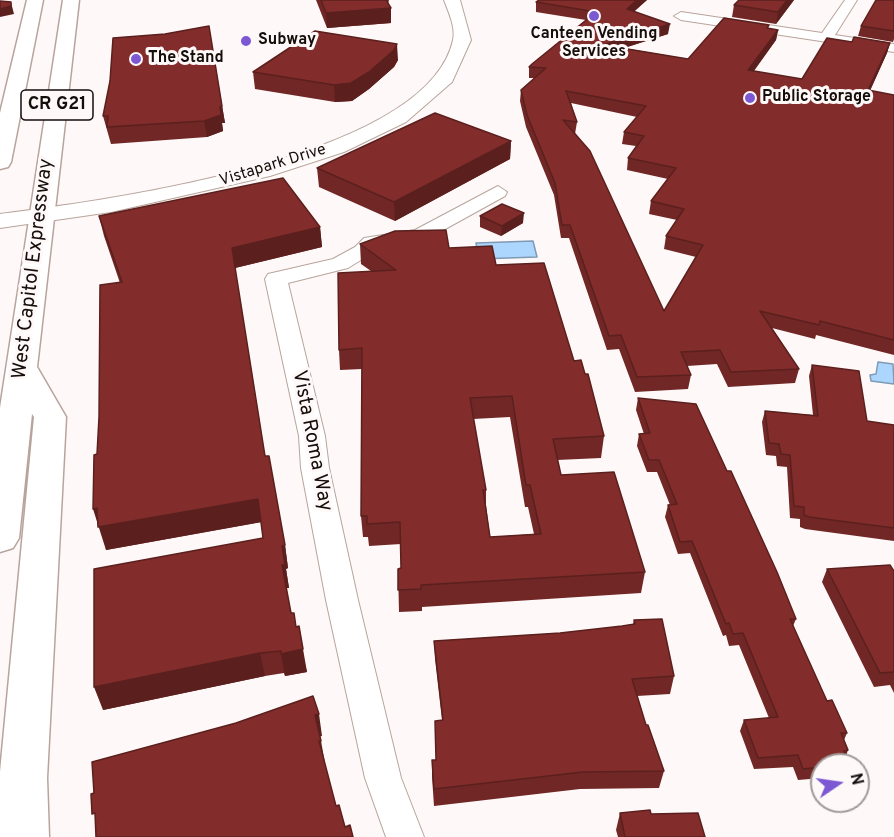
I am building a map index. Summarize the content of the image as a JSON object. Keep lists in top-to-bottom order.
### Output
{
  "streets": {
    "highway": ["CR G21", "West Capitol Expressway"],
    "street": ["Vistapark Drive", "Vista Roma Way"]
  },
  "crossings": [
    ["Vistapark Drive", "West Capitol Expressway"]
  ],
  "places": [
    "Canteen Vending Services",
    "Subway",
    "The Stand",
    "Public Storage"
  ],
  "north": "right"
}
